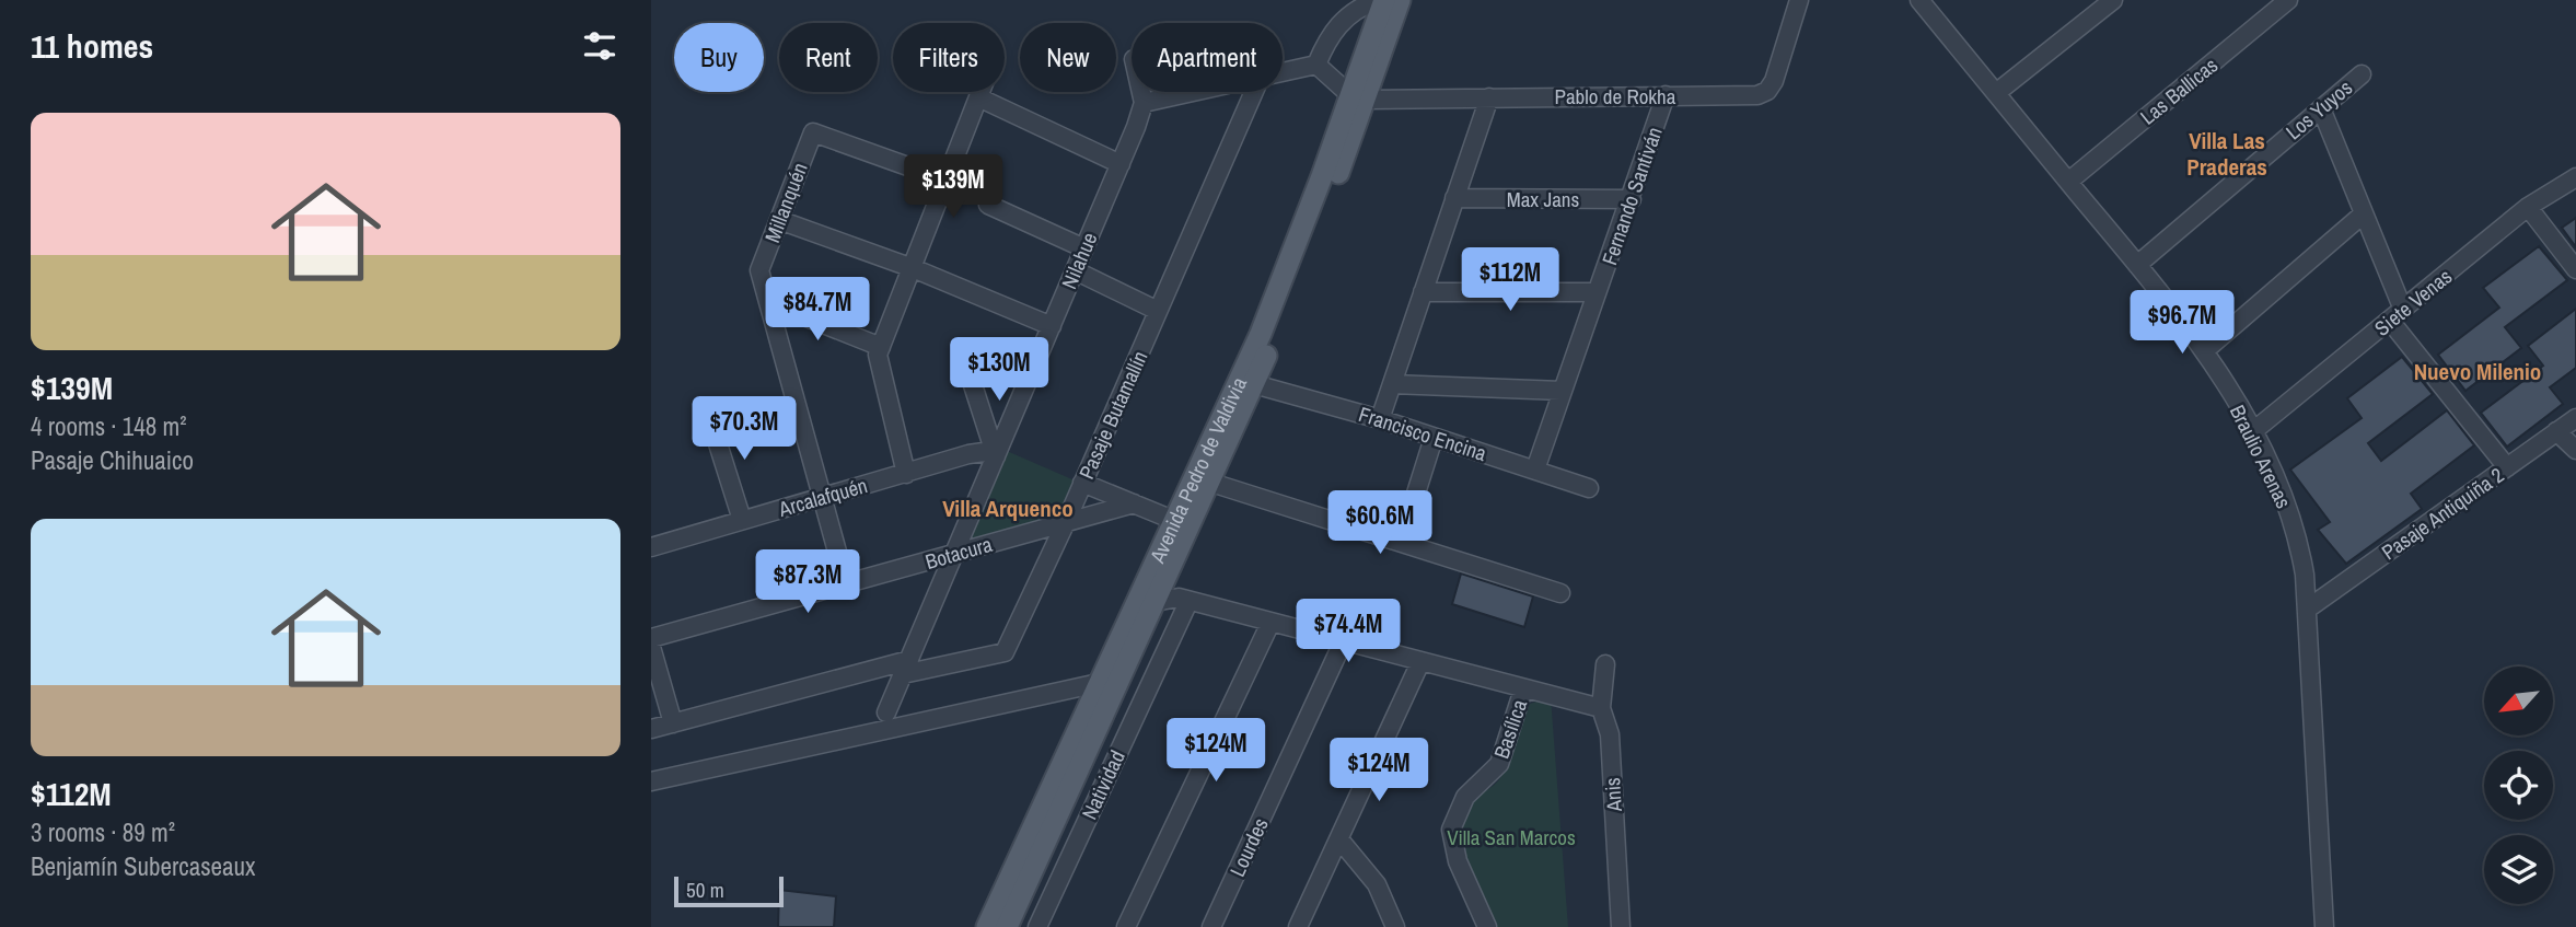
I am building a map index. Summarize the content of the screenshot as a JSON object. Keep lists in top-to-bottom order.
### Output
{
  "streets": {
    "main road": ["Avenida Pedro de Valdivia"],
    "street": [
      "Las Ballicas",
      "Pablo de Rokha",
      "Los Yuyos",
      "Fernando Santiván",
      "Max Jans",
      "Millanquén",
      "Nilahue",
      "Siete Venas",
      "Pasaje Butamallín",
      "Francisco Encina",
      "Braulio Arenas",
      "Arcalafquén",
      "Pasaje Antiquiña 2",
      "Botacura",
      "Basílica",
      "Natividad",
      "Anis",
      "Lourdes"
    ]
  },
  "crossings": [
    ["Las Ballicas", "Braulio Arenas"],
    ["Pablo de Rokha", "Fernando Santiván"],
    ["Pablo de Rokha", "Avenida Pedro de Valdivia"],
    ["Los Yuyos", "Braulio Arenas"],
    ["Fernando Santiván", "Max Jans"],
    ["Fernando Santiván", "Francisco Encina"],
    ["Millanquén", "Arcalafquén"],
    ["Millanquén", "Botacura"],
    ["Nilahue", "Pasaje Butamallín"],
    ["Nilahue", "Arcalafquén"],
    ["Nilahue", "Botacura"],
    ["Siete Venas", "Braulio Arenas"],
    ["Pasaje Butamallín", "Botacura"],
    ["Francisco Encina", "Avenida Pedro de Valdivia"],
    ["Braulio Arenas", "Pasaje Antiquiña 2"]
  ],
  "districts": ["Villa Las Praderas", "Nuevo Milenio", "Villa Arquenco"],
  "parks": ["Villa San Marcos"],
  "scale_bar": "50 m",
  "north": "bottom left",
  "page": {
    "heading": "11 homes",
    "chip": [
      "Buy",
      "Rent",
      "Filters",
      "New",
      "Apartment"
    ],
    "list": [
      {
        "name": "$139M",
        "note": "4 rooms · 148 m² · Pasaje Chihuaico"
      },
      {
        "name": "$112M",
        "note": "3 rooms · 89 m² · Benjamín Subercaseaux"
      }
    ],
    "price": [
      "$139M",
      "$112M",
      "$84.7M",
      "$96.7M",
      "$130M",
      "$70.3M",
      "$60.6M",
      "$87.3M",
      "$74.4M",
      "$124M",
      "$124M"
    ],
    "scale": "50 m"
  }
}
